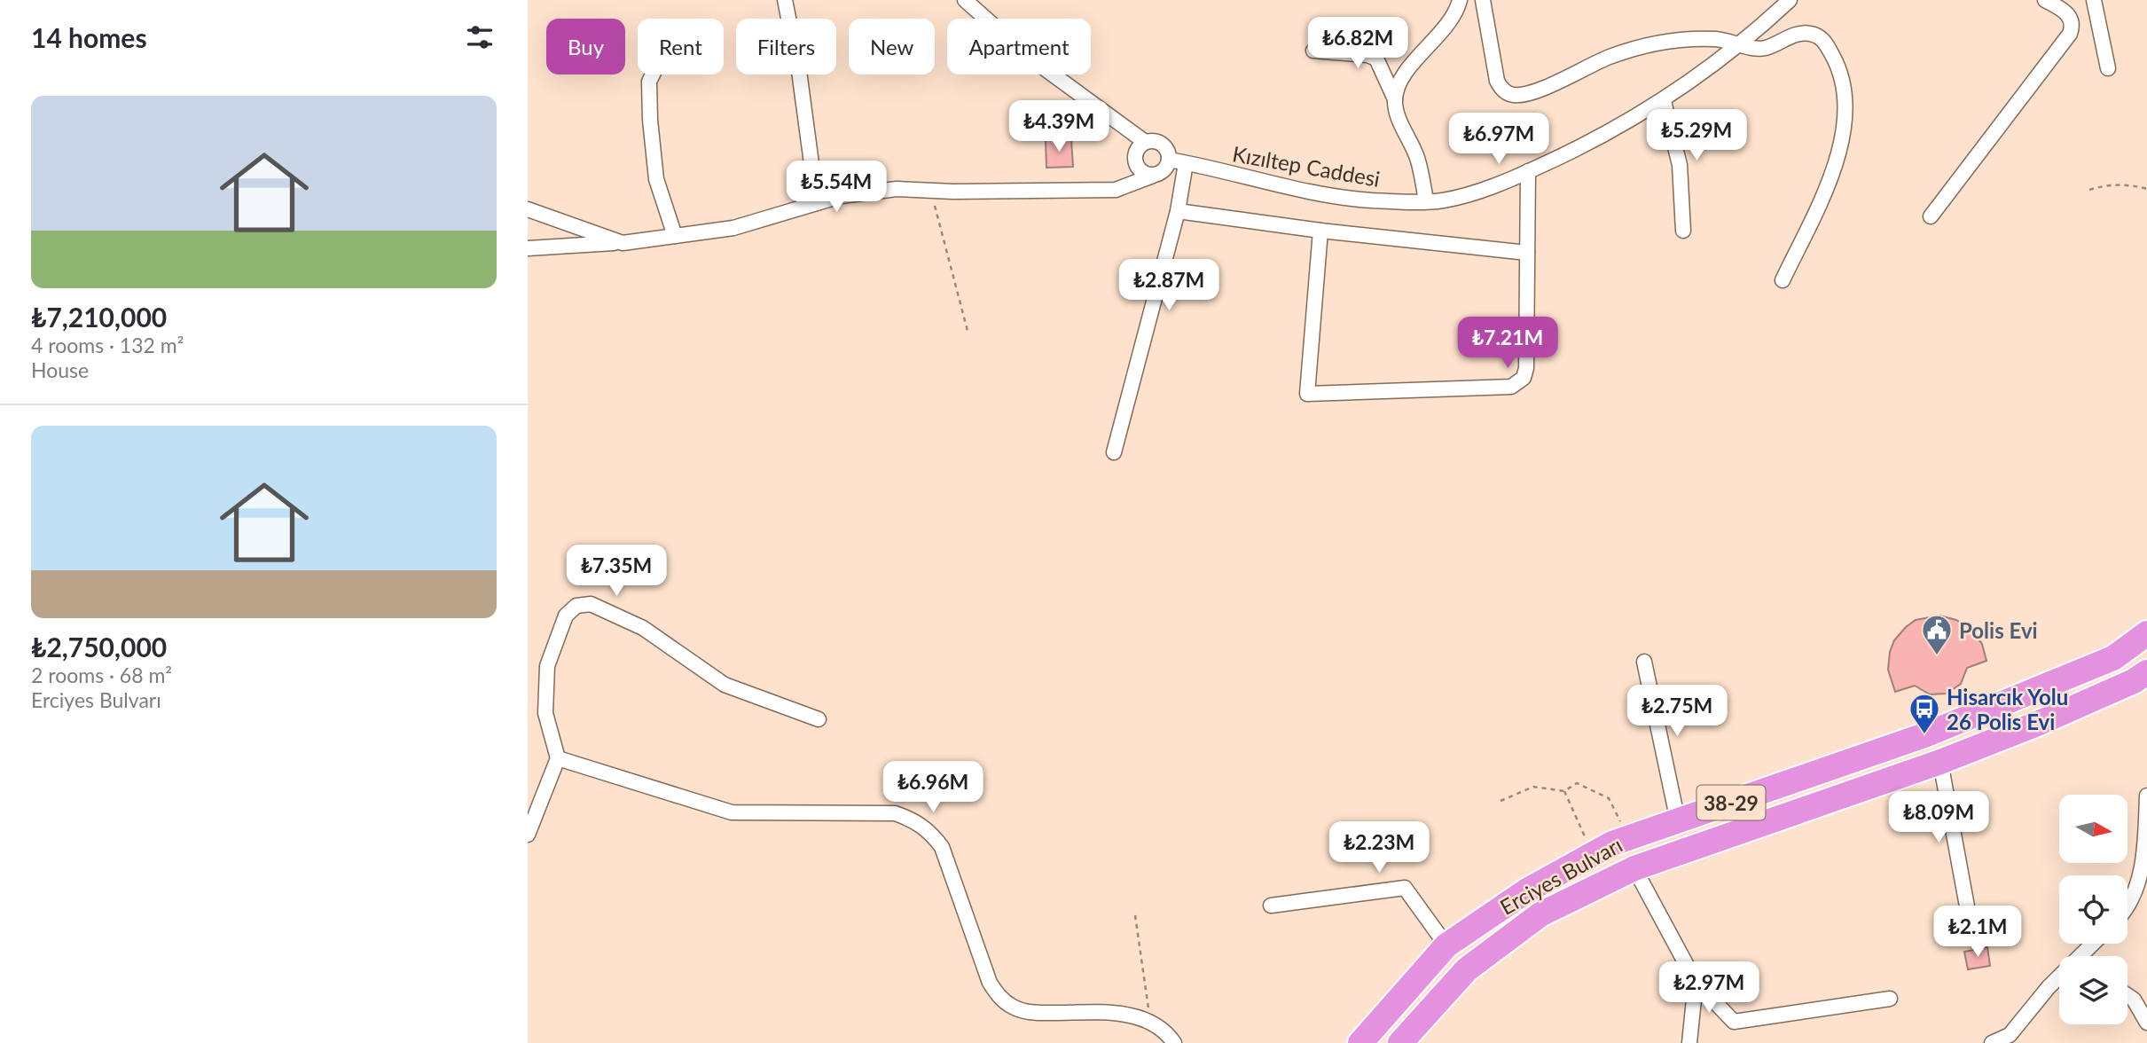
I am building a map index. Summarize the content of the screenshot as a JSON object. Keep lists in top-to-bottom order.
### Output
{
  "streets": {
    "highway": ["38-29", "Erciyes Bulvarı"],
    "street": ["Kızıltep Caddesi"]
  },
  "places": {
    "public building": ["Polis Evi"],
    "bus stop": ["Hisarcık Yolu 26 Polis Evi"]
  },
  "north": "right",
  "page": {
    "heading": "14 homes",
    "price": [
      "₺6.82M",
      "₺4.39M",
      "₺5.29M",
      "₺6.97M",
      "₺5.54M",
      "₺2.87M",
      "₺7.21M",
      "₺7.35M",
      "₺2.75M",
      "₺6.96M",
      "₺8.09M",
      "₺2.23M",
      "₺2.1M",
      "₺2.97M"
    ],
    "chip": [
      "Buy",
      "Rent",
      "Filters",
      "New",
      "Apartment"
    ],
    "list": [
      {
        "name": "₺7,210,000",
        "note": "4 rooms · 132 m² · House"
      },
      {
        "name": "₺2,750,000",
        "note": "2 rooms · 68 m² · Erciyes Bulvarı"
      }
    ]
  }
}
